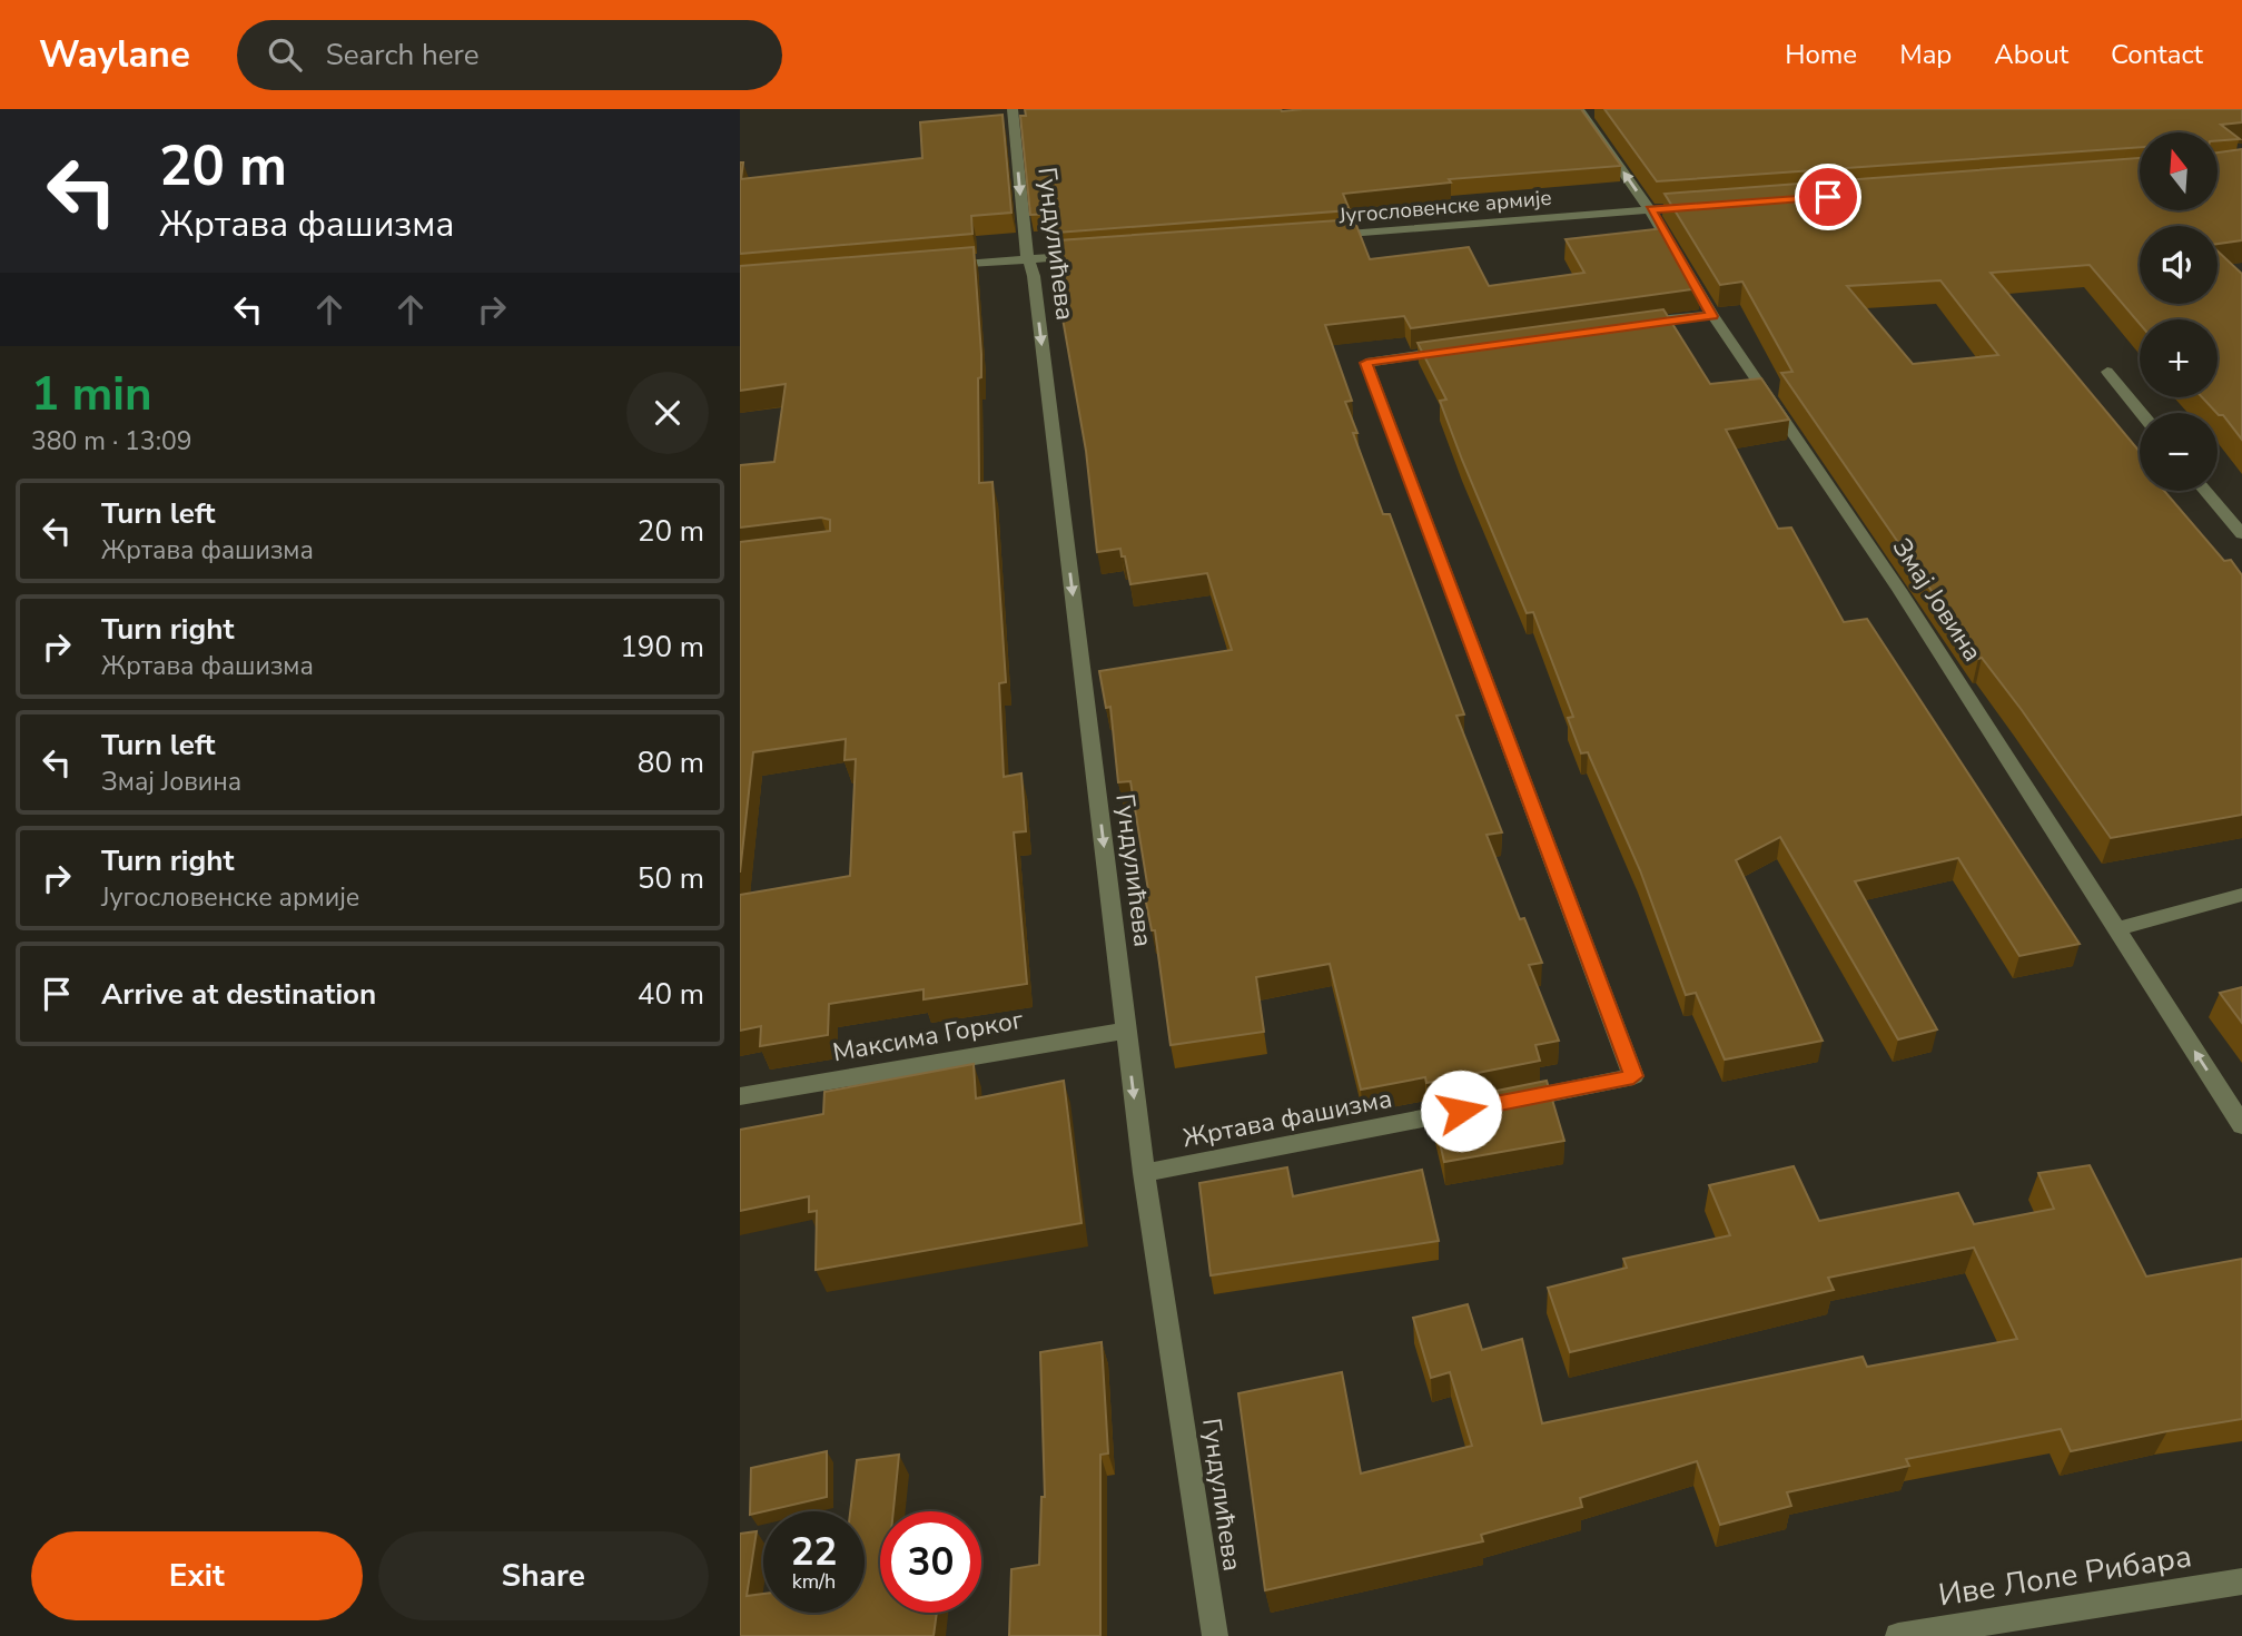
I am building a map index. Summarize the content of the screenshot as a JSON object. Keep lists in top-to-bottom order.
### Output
{
  "streets": {
    "street": [
      "Југословенске армије",
      "Гундулићева",
      "Змај Јовина",
      "Максима Горког",
      "Жртава фашизма",
      "Иве Лоле Рибара"
    ]
  },
  "crossings": [
    ["Југословенске армије", "Змај Јовина"],
    ["Гундулићева", "Максима Горког"],
    ["Гундулићева", "Жртава фашизма"]
  ],
  "one_way": ["Гундулићева"],
  "north": "top",
  "page": {
    "header": "Waylane",
    "search": "Search here",
    "nav": [
      "Home",
      "Map",
      "About",
      "Contact"
    ],
    "turn": ["20 m", "Жртава фашизма"],
    "map_buttons": ["+", "−"],
    "heading": ["1 min", "380 m · 13:09"],
    "list": [
      {
        "name": "Turn left",
        "note": "Жртава фашизма",
        "value": "20 m"
      },
      {
        "name": "Turn right",
        "note": "Жртава фашизма",
        "value": "190 m"
      },
      {
        "name": "Turn left",
        "note": "Змај Јовина",
        "value": "80 m"
      },
      {
        "name": "Turn right",
        "note": "Југословенске армије",
        "value": "50 m"
      },
      {
        "name": "Arrive at destination",
        "value": "40 m"
      }
    ],
    "speed": "22 km/h",
    "limit": "30",
    "buttons": ["Exit", "Share"]
  }
}
